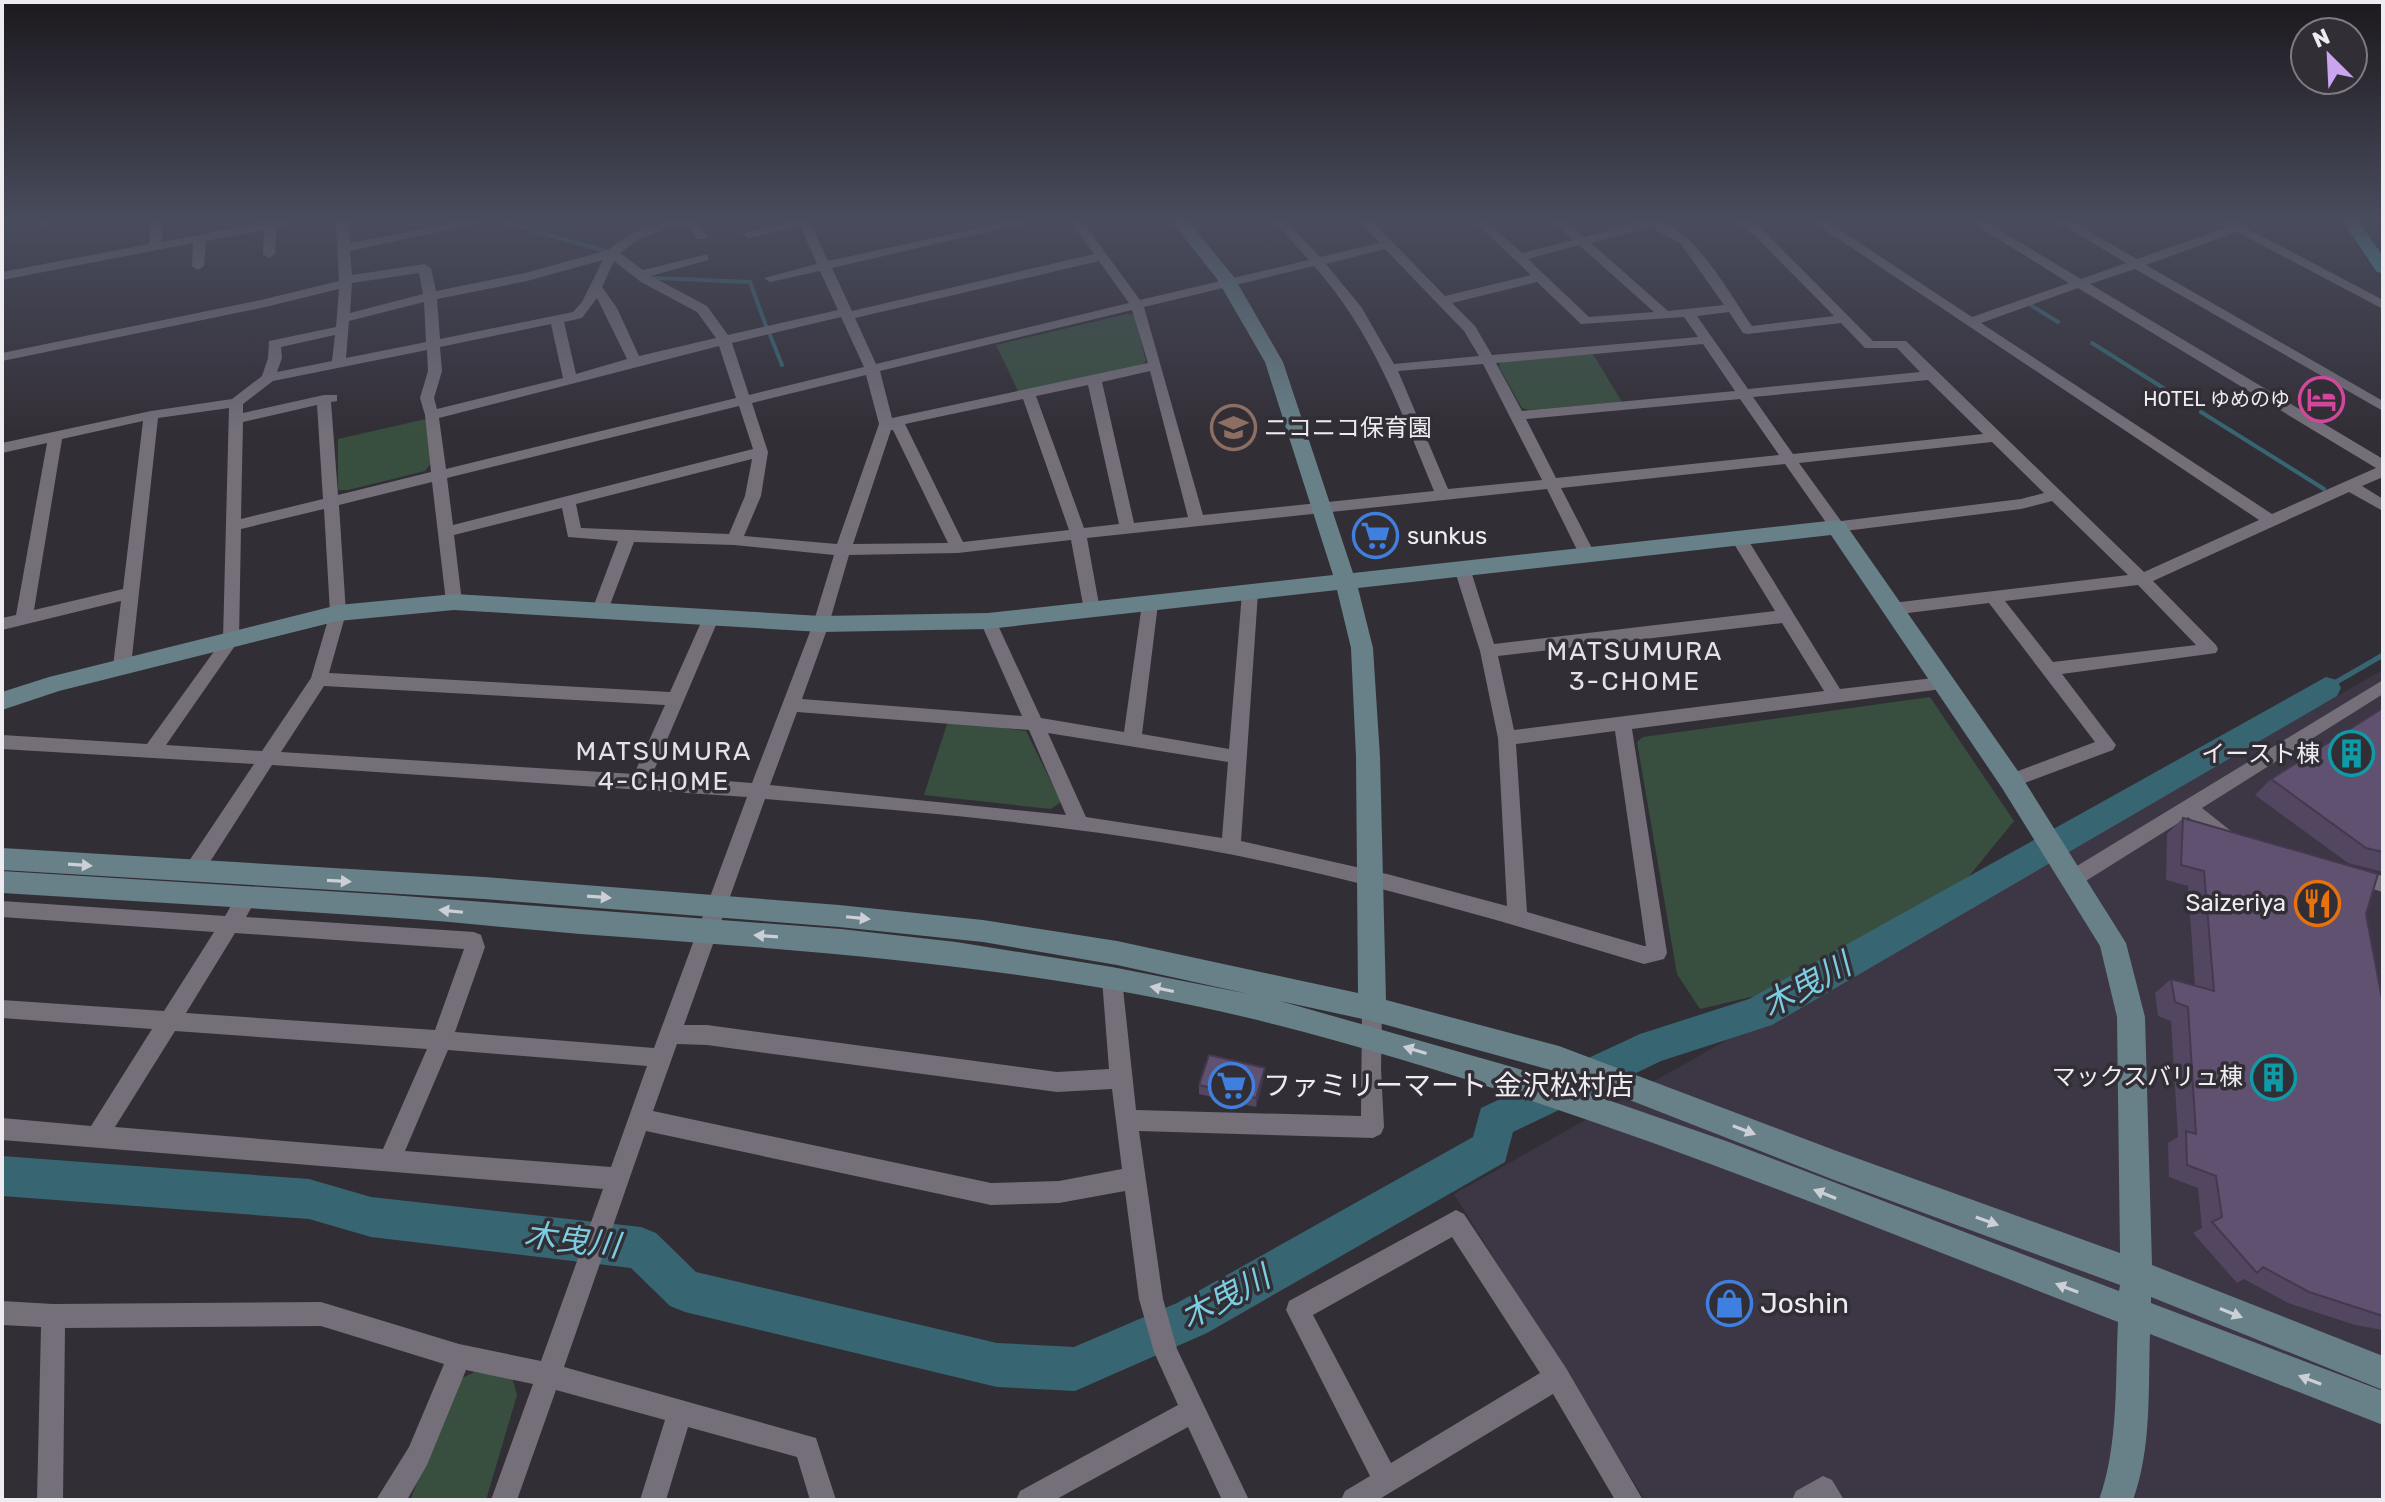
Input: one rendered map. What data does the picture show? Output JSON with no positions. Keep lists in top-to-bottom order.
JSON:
{
  "districts": ["MATSUMURA 3-CHOME", "MATSUMURA 4-CHOME"],
  "water": ["木曳川"],
  "places": {
    "hotel": ["HOTEL ゆめのゆ"],
    "school or university": ["ニコニコ保育園"],
    "supermarket": ["sunkus", "ファミリーマート 金沢松村店"],
    "building": ["イースト棟", "マックスバリュ棟"],
    "restaurant": ["Saizeriya"],
    "shop": ["Joshin"]
  },
  "north": "top left"
}
